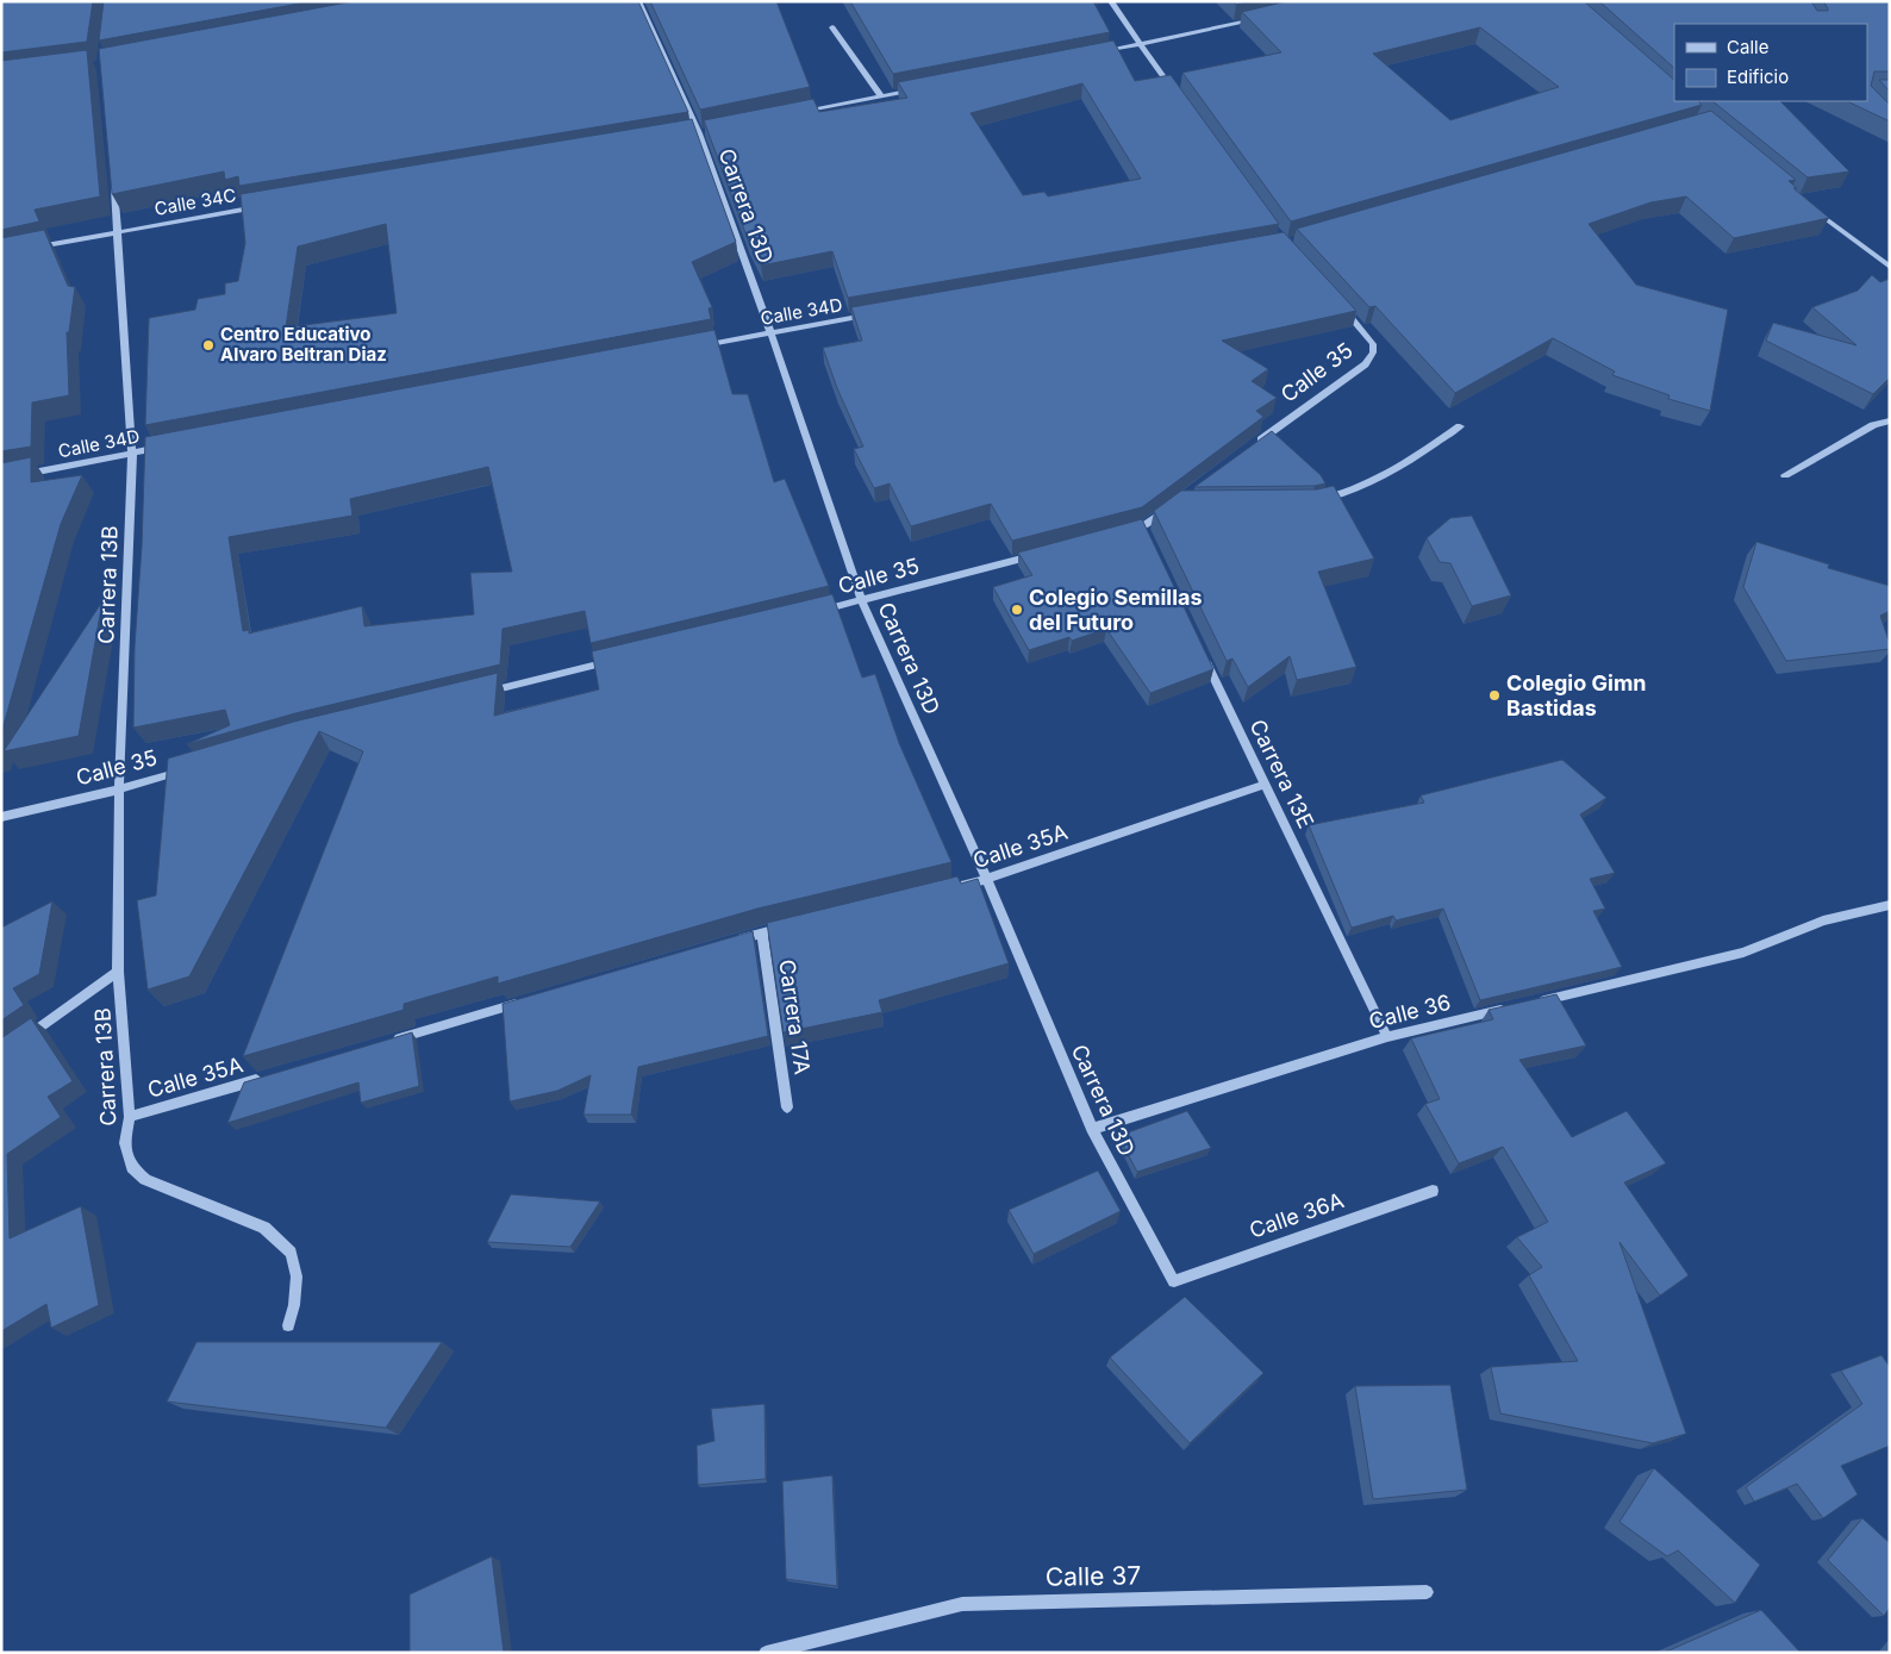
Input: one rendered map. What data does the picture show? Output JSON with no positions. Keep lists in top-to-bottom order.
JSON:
{
  "streets": {
    "street": [
      "Calle 34C",
      "Carrera 13D",
      "Calle 34D",
      "Calle 35",
      "Carrera 13B",
      "Carrera 13E",
      "Calle 35A",
      "Calle 36",
      "Carrera 17A",
      "Calle 36A",
      "Calle 37"
    ]
  },
  "crossings": [
    ["Calle 34C", "Carrera 13B"],
    ["Carrera 13D", "Calle 34D"],
    ["Carrera 13D", "Calle 35"],
    ["Carrera 13D", "Calle 35A"],
    ["Carrera 13D", "Calle 36"],
    ["Carrera 13D", "Calle 36A"],
    ["Calle 34D", "Carrera 13B"],
    ["Calle 35", "Carrera 13B"],
    ["Carrera 13B", "Calle 35A"],
    ["Carrera 13E", "Calle 35A"],
    ["Carrera 13E", "Calle 36"]
  ],
  "places": ["Centro Educativo Alvaro Beltran Diaz", "Colegio Semillas del Futuro", "Colegio Gimn Bastidas"],
  "legend": ["Calle", "Edificio"]
}
